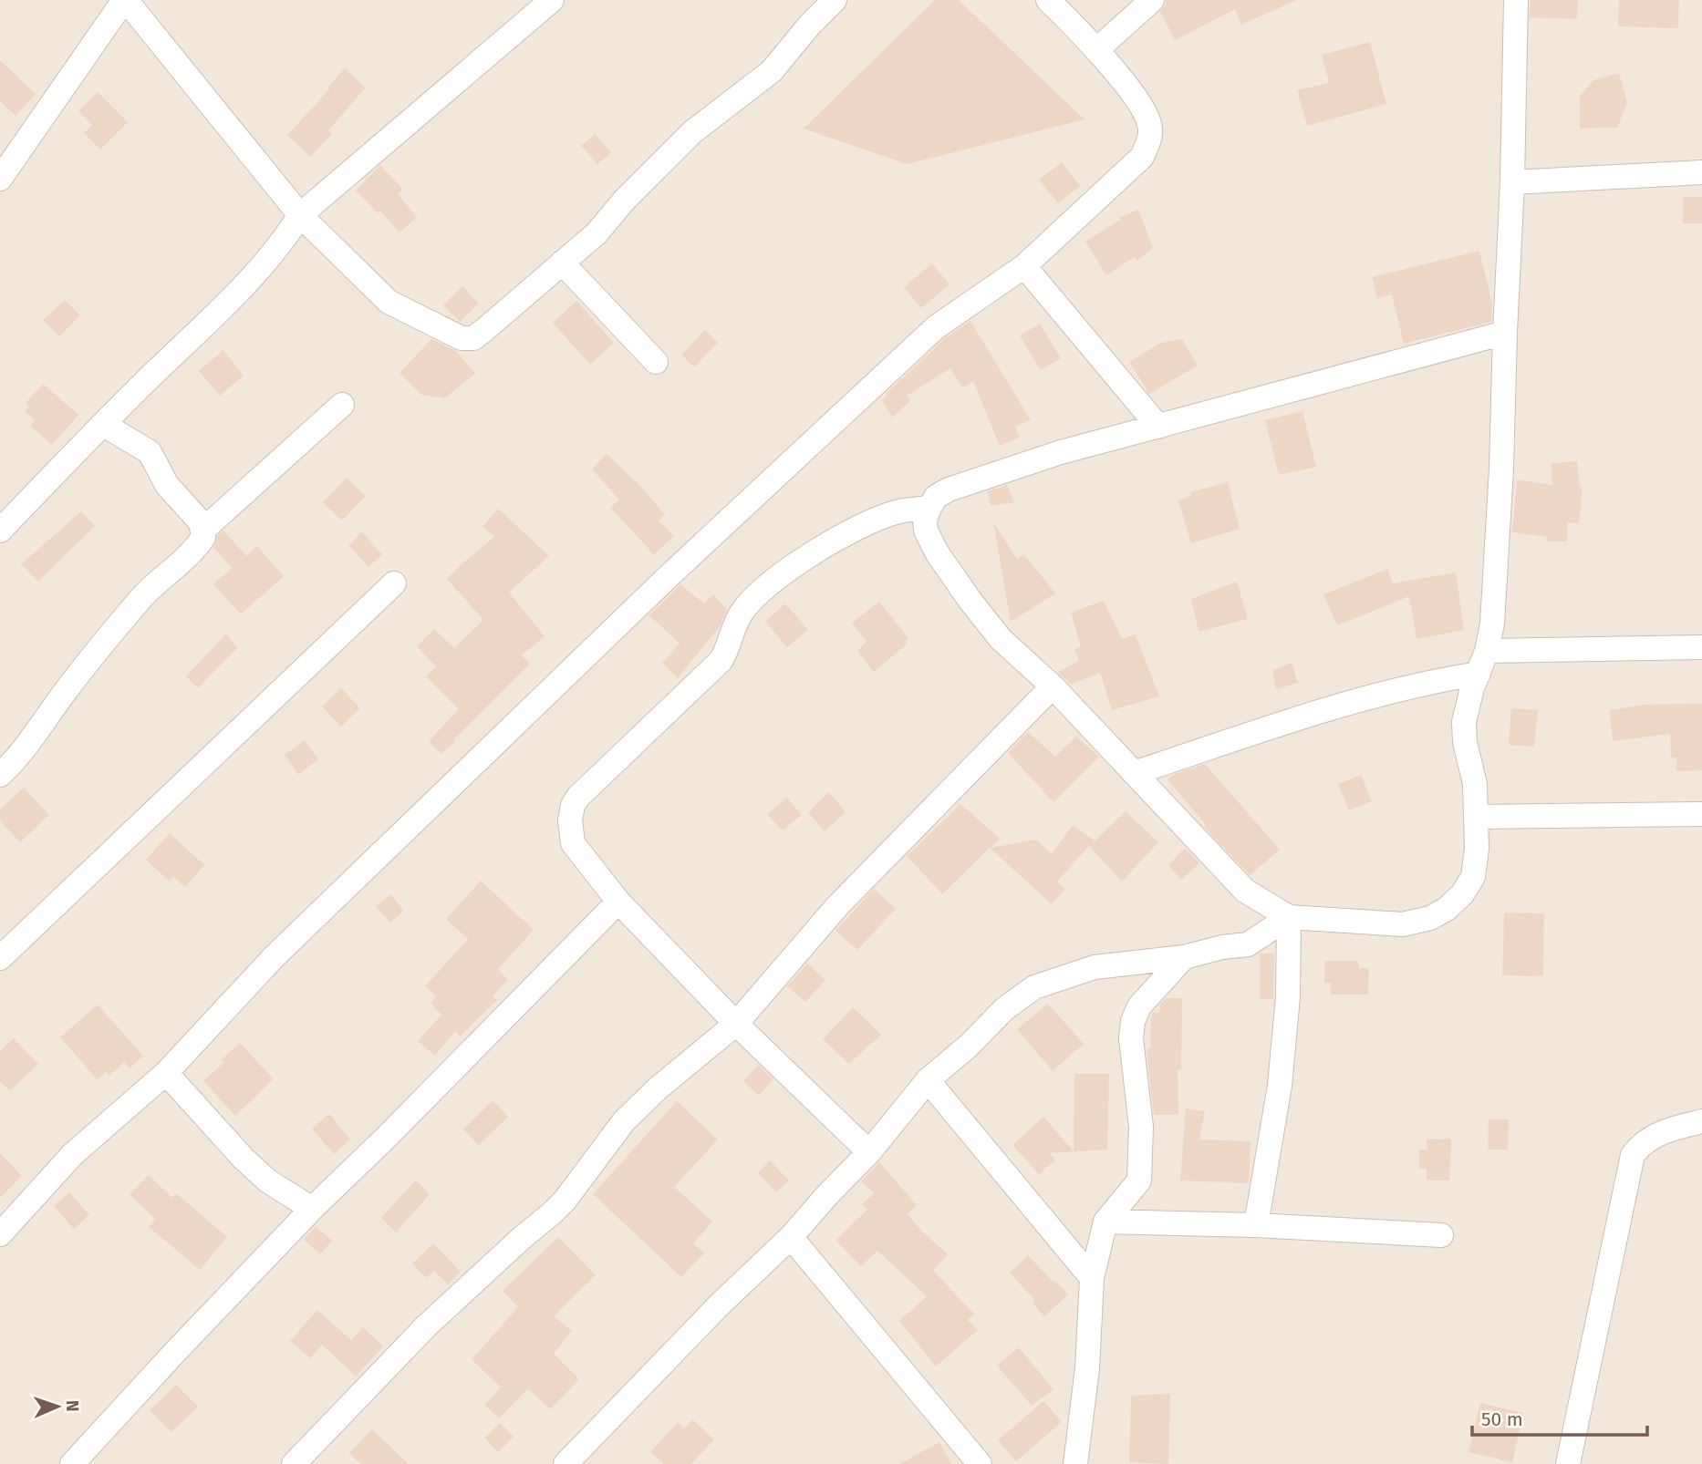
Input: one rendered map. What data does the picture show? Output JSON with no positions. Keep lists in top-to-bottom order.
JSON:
{
  "scale_bar": "50 m",
  "north": "right"
}
